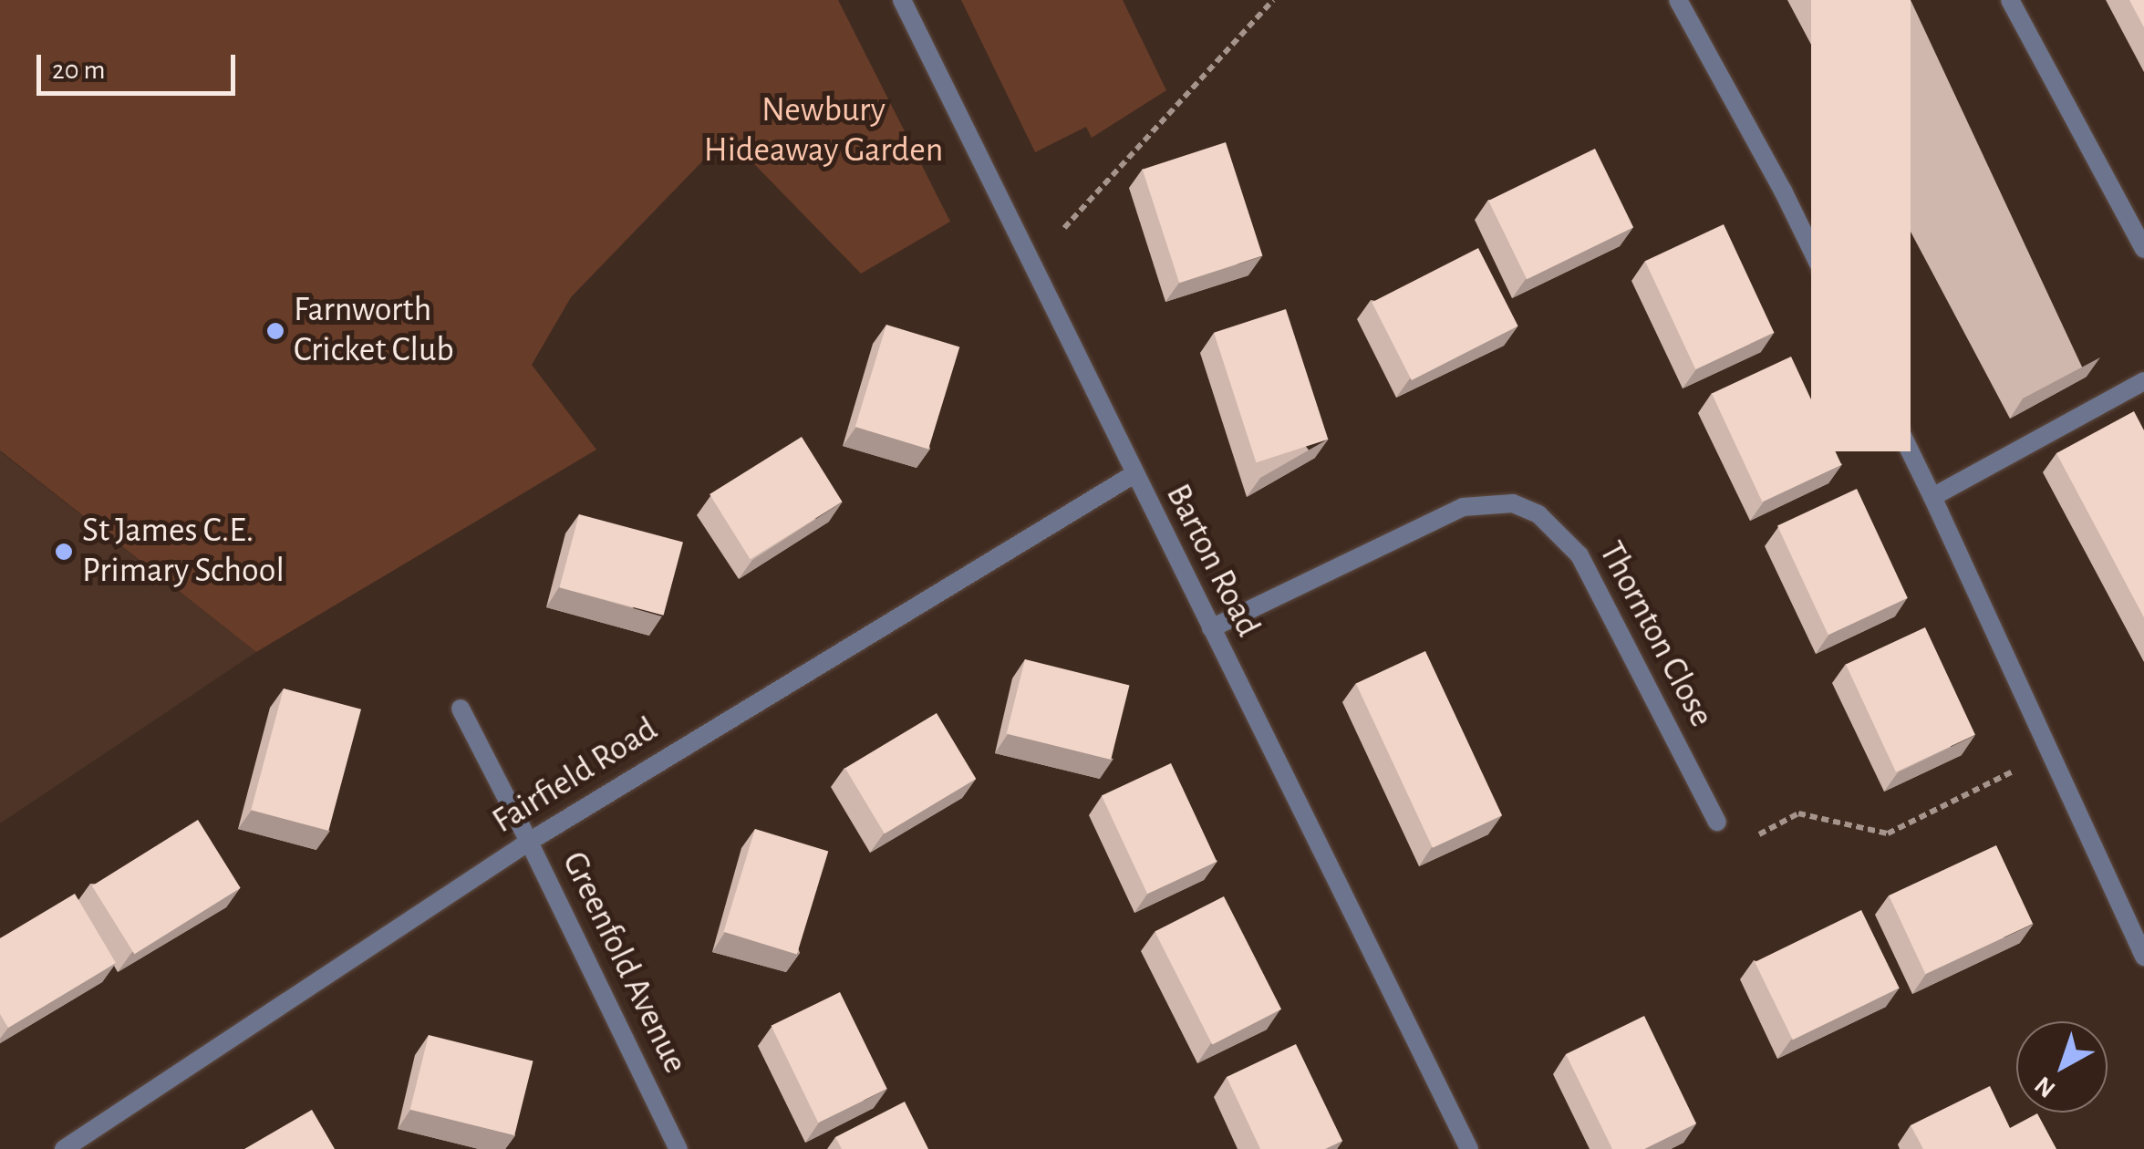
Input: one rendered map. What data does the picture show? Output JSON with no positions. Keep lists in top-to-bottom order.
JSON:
{
  "streets": {
    "street": [
      "Barton Road",
      "Thornton Close",
      "Fairfield Road",
      "Greenfold Avenue"
    ]
  },
  "crossings": [
    ["Barton Road", "Thornton Close"],
    ["Barton Road", "Fairfield Road"],
    ["Fairfield Road", "Greenfold Avenue"]
  ],
  "parks": ["Newbury Hideaway Garden"],
  "places": ["Farnworth Cricket Club", "St James C.E. Primary School"],
  "scale_bar": "20 m",
  "north": "bottom left"
}
